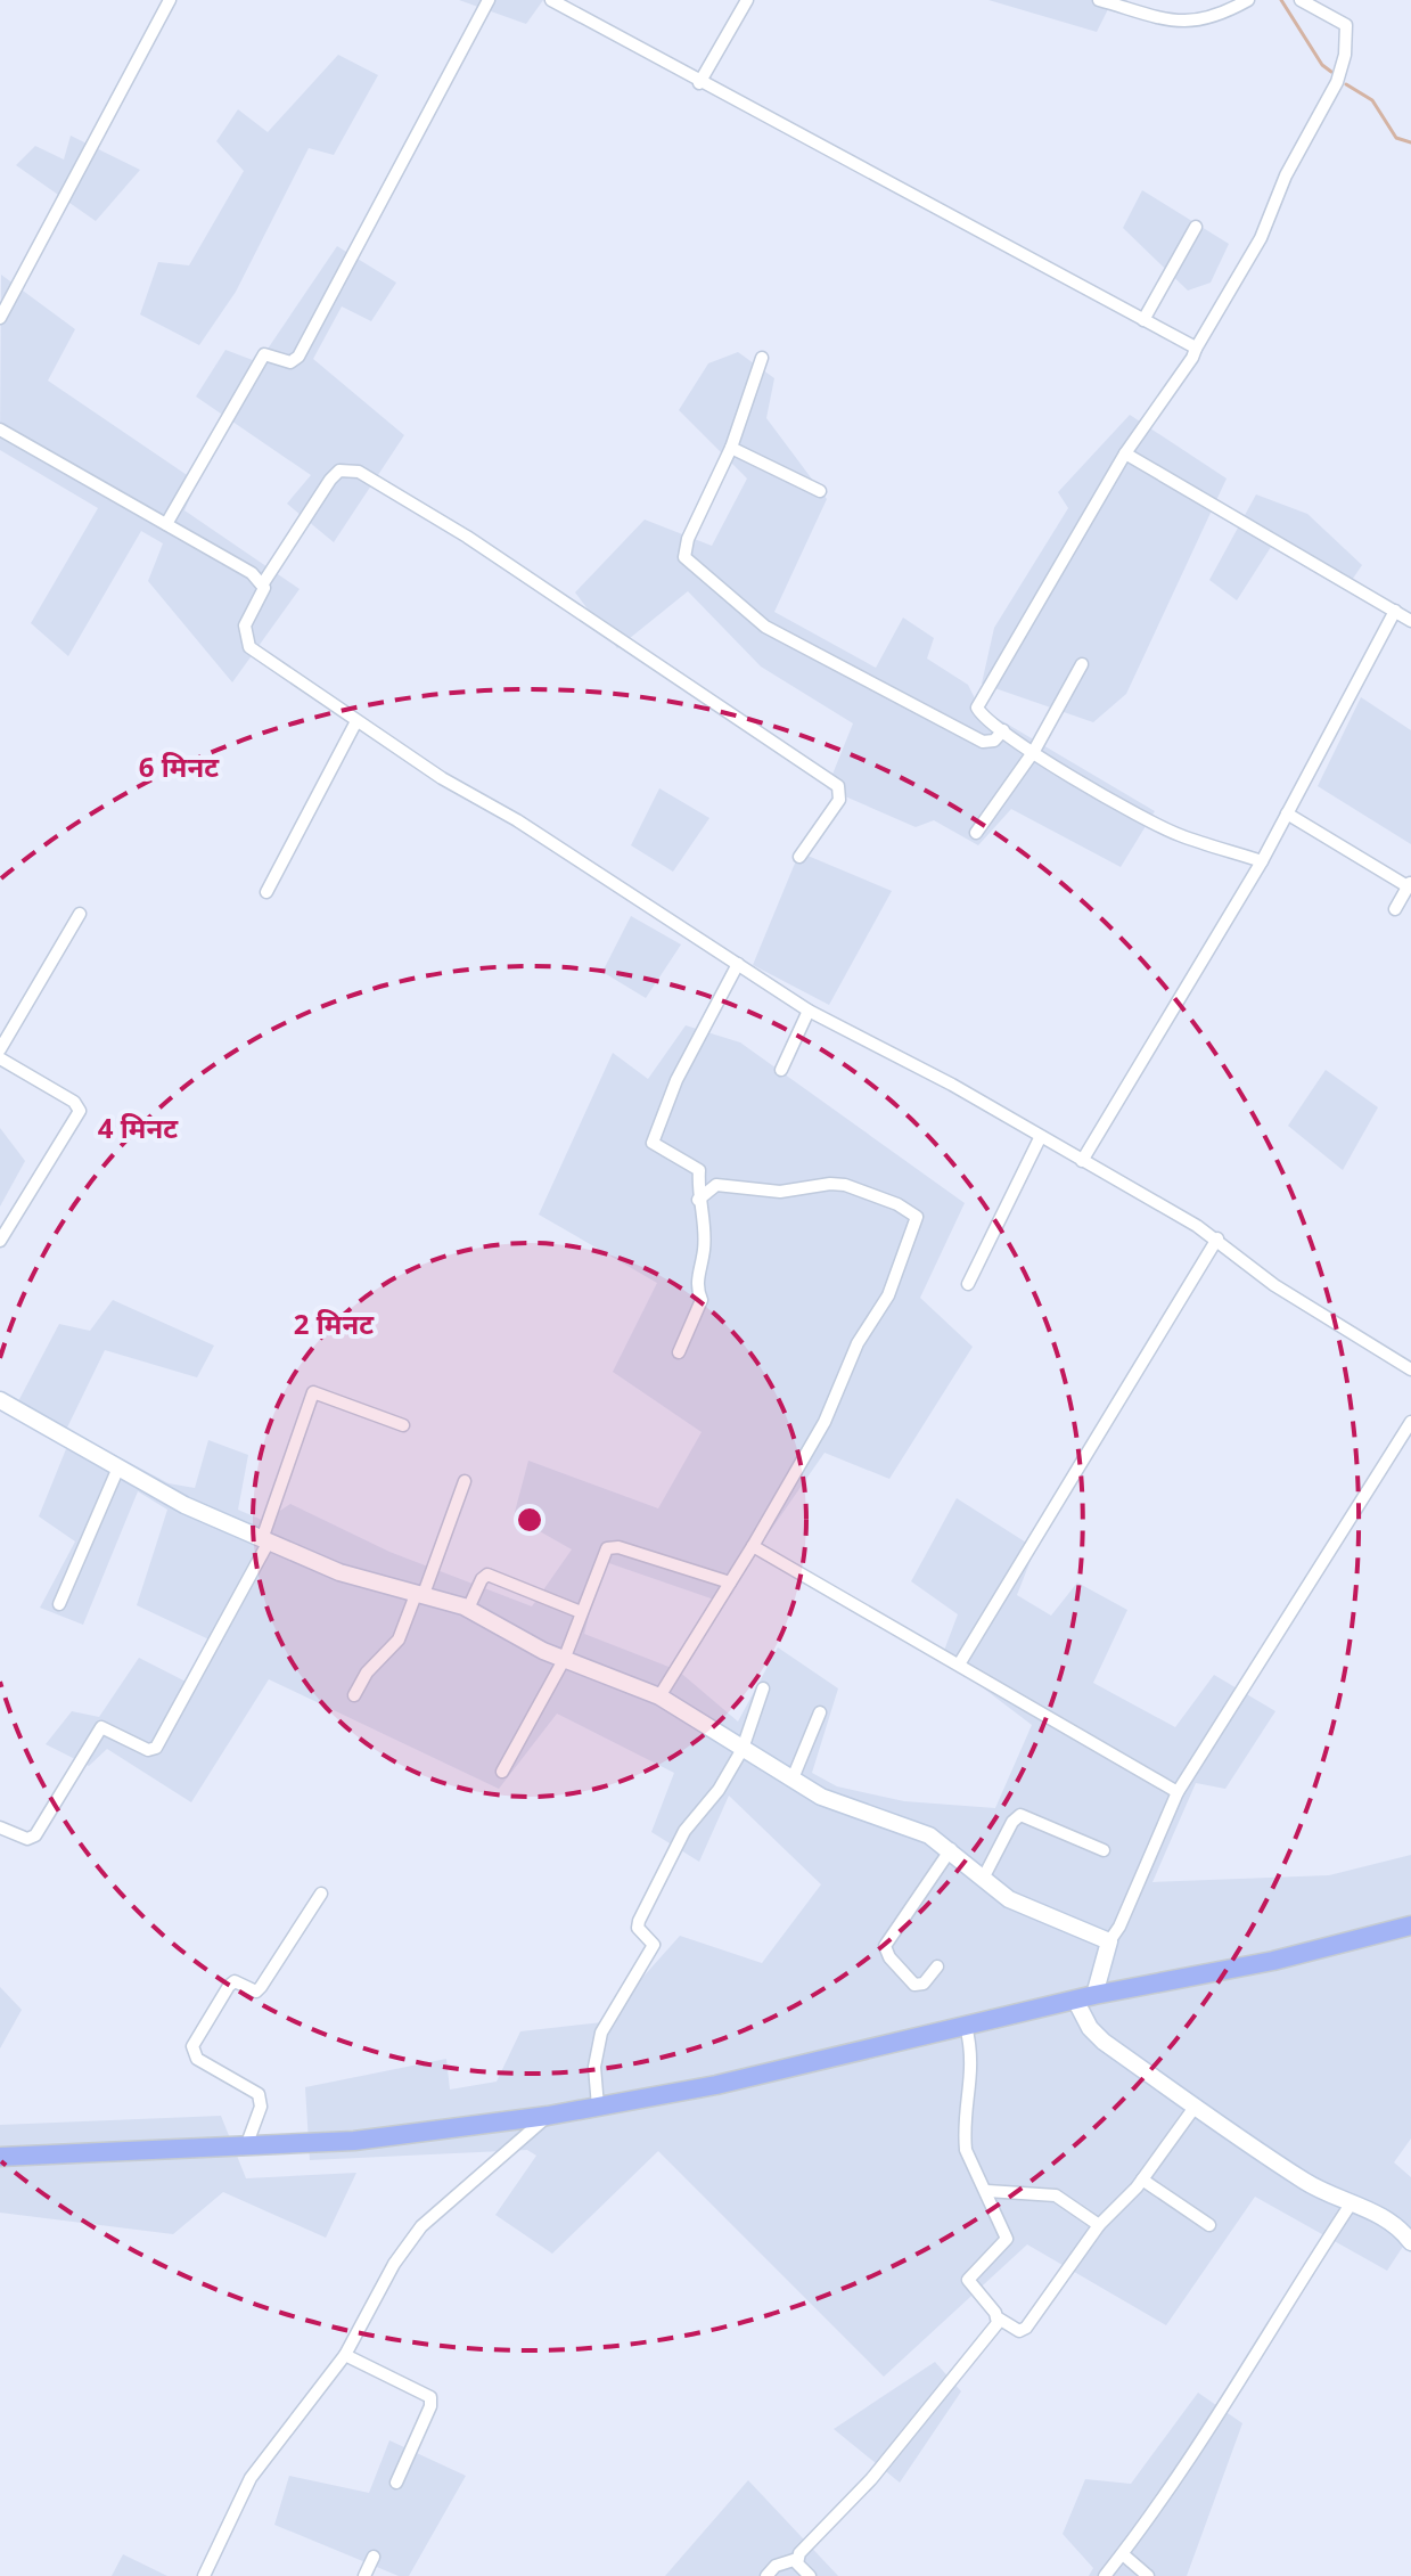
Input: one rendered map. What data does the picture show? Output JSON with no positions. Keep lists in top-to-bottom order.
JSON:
{
  "rings": ["6 मिनट", "4 मिनट", "2 मिनट"]
}
